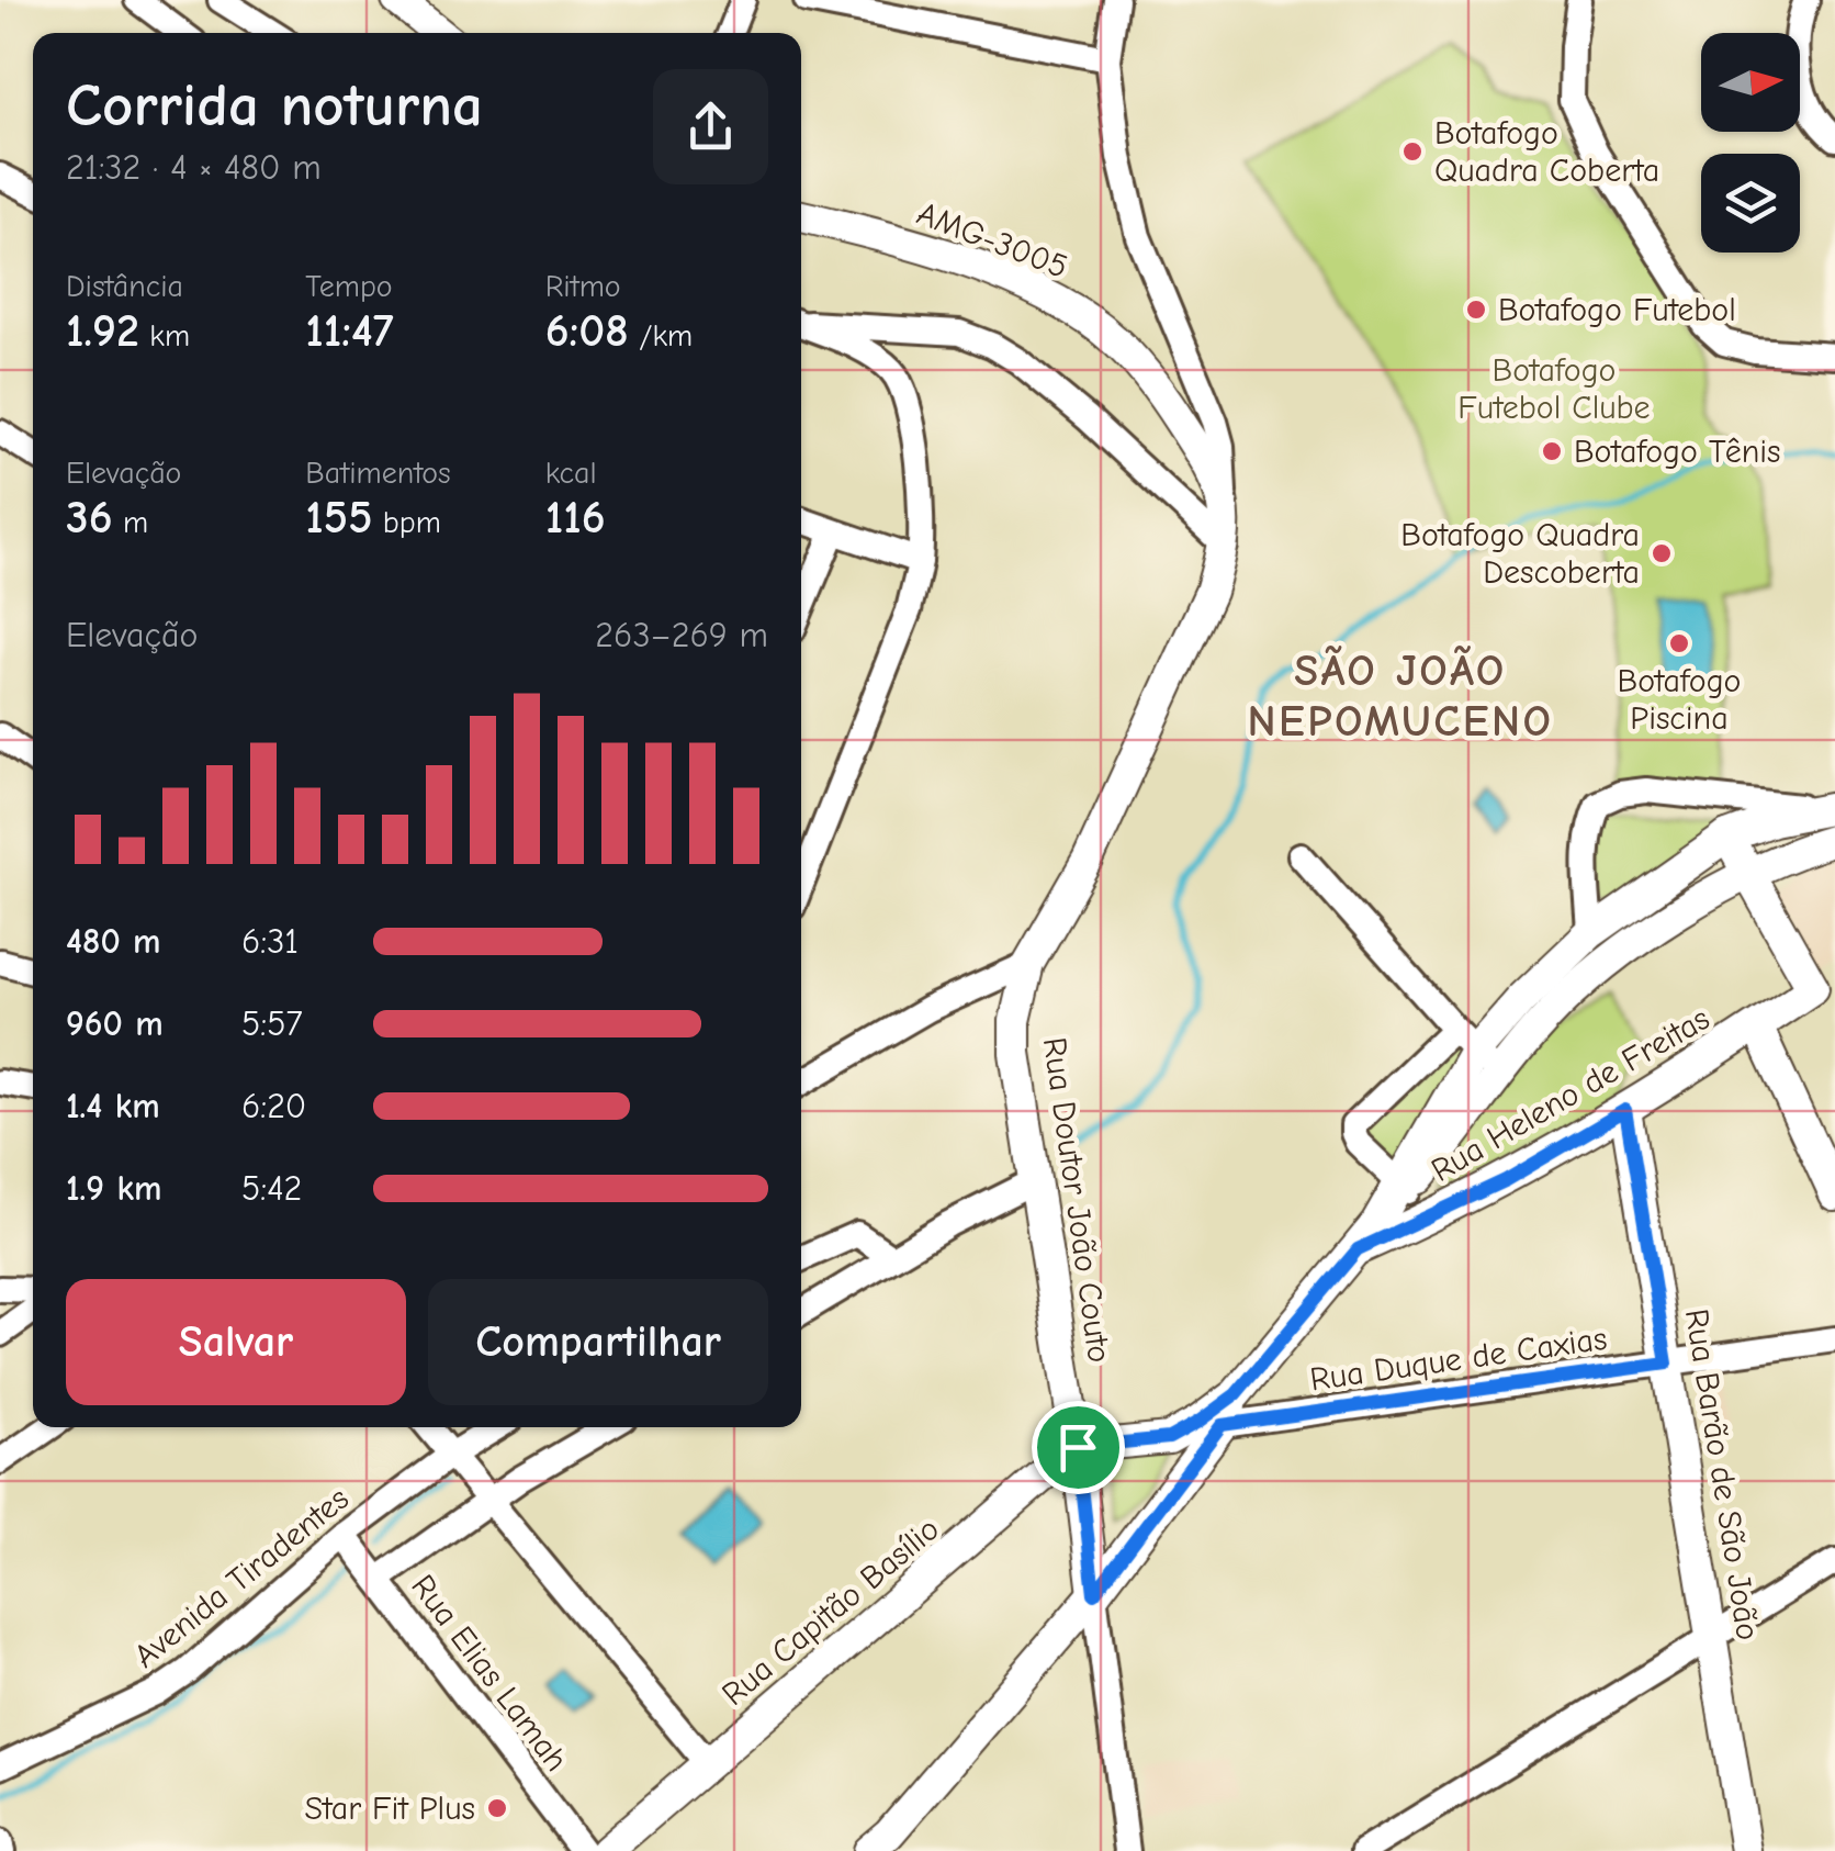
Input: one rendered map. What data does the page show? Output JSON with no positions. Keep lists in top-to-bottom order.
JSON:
{
  "streets": {
    "main road": [
      "AMG-3005",
      "Rua Heleno de Freitas",
      "Rua Doutor João Couto",
      "Rua Barão de São João",
      "Rua Capitão Basílio"
    ],
    "street": ["Rua Duque de Caxias", "Avenida Tiradentes", "Rua Elias Lamah"]
  },
  "crossings": [
    ["AMG-3005", "Rua Doutor João Couto"],
    ["Rua Heleno de Freitas", "Rua Barão de São João"],
    ["Rua Doutor João Couto", "Rua Capitão Basílio"],
    ["Rua Duque de Caxias", "Rua Barão de São João"],
    ["Avenida Tiradentes", "Rua Elias Lamah"]
  ],
  "districts": ["SÃO JOÃO NEPOMUCENO"],
  "parks": ["Botafogo Futebol Clube"],
  "places": [
    "Botafogo Quadra Coberta",
    "Botafogo Futebol",
    "Botafogo Tênis",
    "Botafogo Quadra Descoberta",
    "Botafogo Piscina",
    "Star Fit Plus"
  ],
  "north": "right",
  "page": {
    "heading": ["Corrida noturna", "21:32 · 4 × 480 m"],
    "stats": [
      ["Distância", "1.92 km"],
      ["Tempo", "11:47"],
      ["Ritmo", "6:08 /km"],
      ["Elevação", "36 m"],
      ["Batimentos", "155 bpm"],
      ["kcal", "116"]
    ],
    "chart": ["Elevação", "263–269 m"],
    "list": [
      {
        "name": "480 m",
        "note": "6:31"
      },
      {
        "name": "960 m",
        "note": "5:57"
      },
      {
        "name": "1.4 km",
        "note": "6:20"
      },
      {
        "name": "1.9 km",
        "note": "5:42"
      }
    ],
    "buttons": ["Salvar", "Compartilhar"]
  }
}
